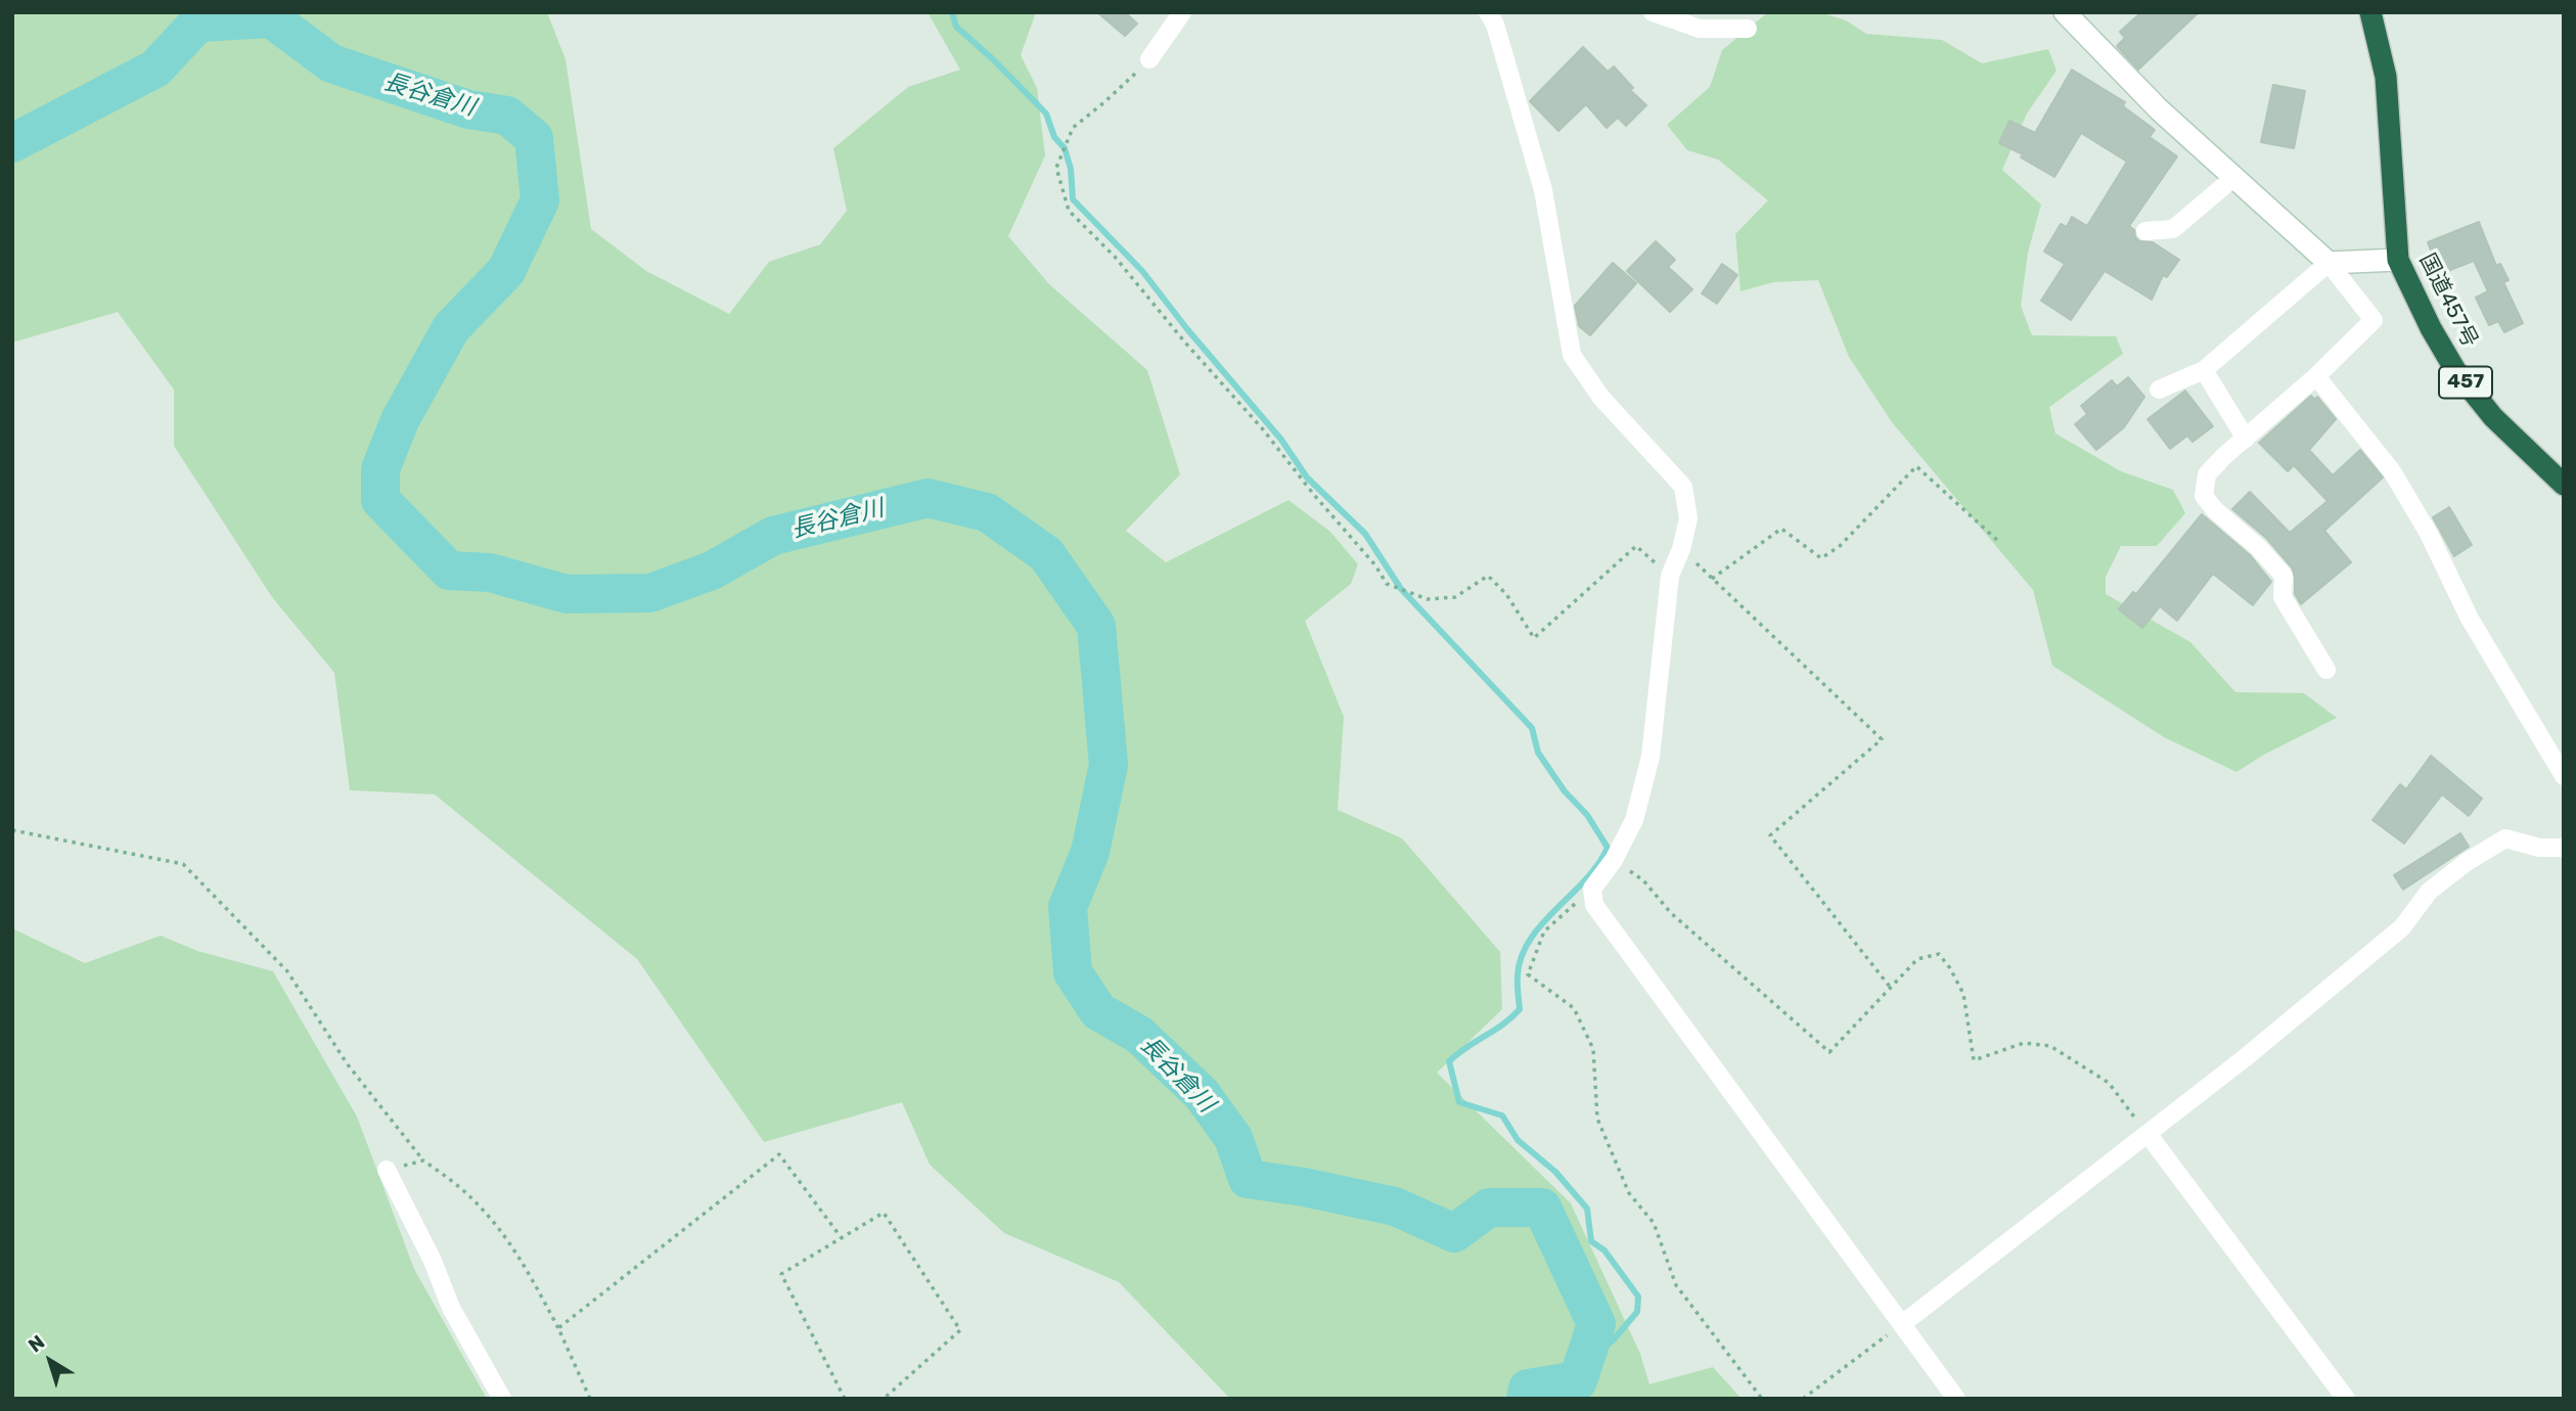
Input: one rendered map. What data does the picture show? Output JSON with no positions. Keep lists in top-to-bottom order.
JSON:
{
  "streets": {
    "highway": ["国道457号", "457"]
  },
  "water": ["長谷倉川"],
  "north": "top left"
}
